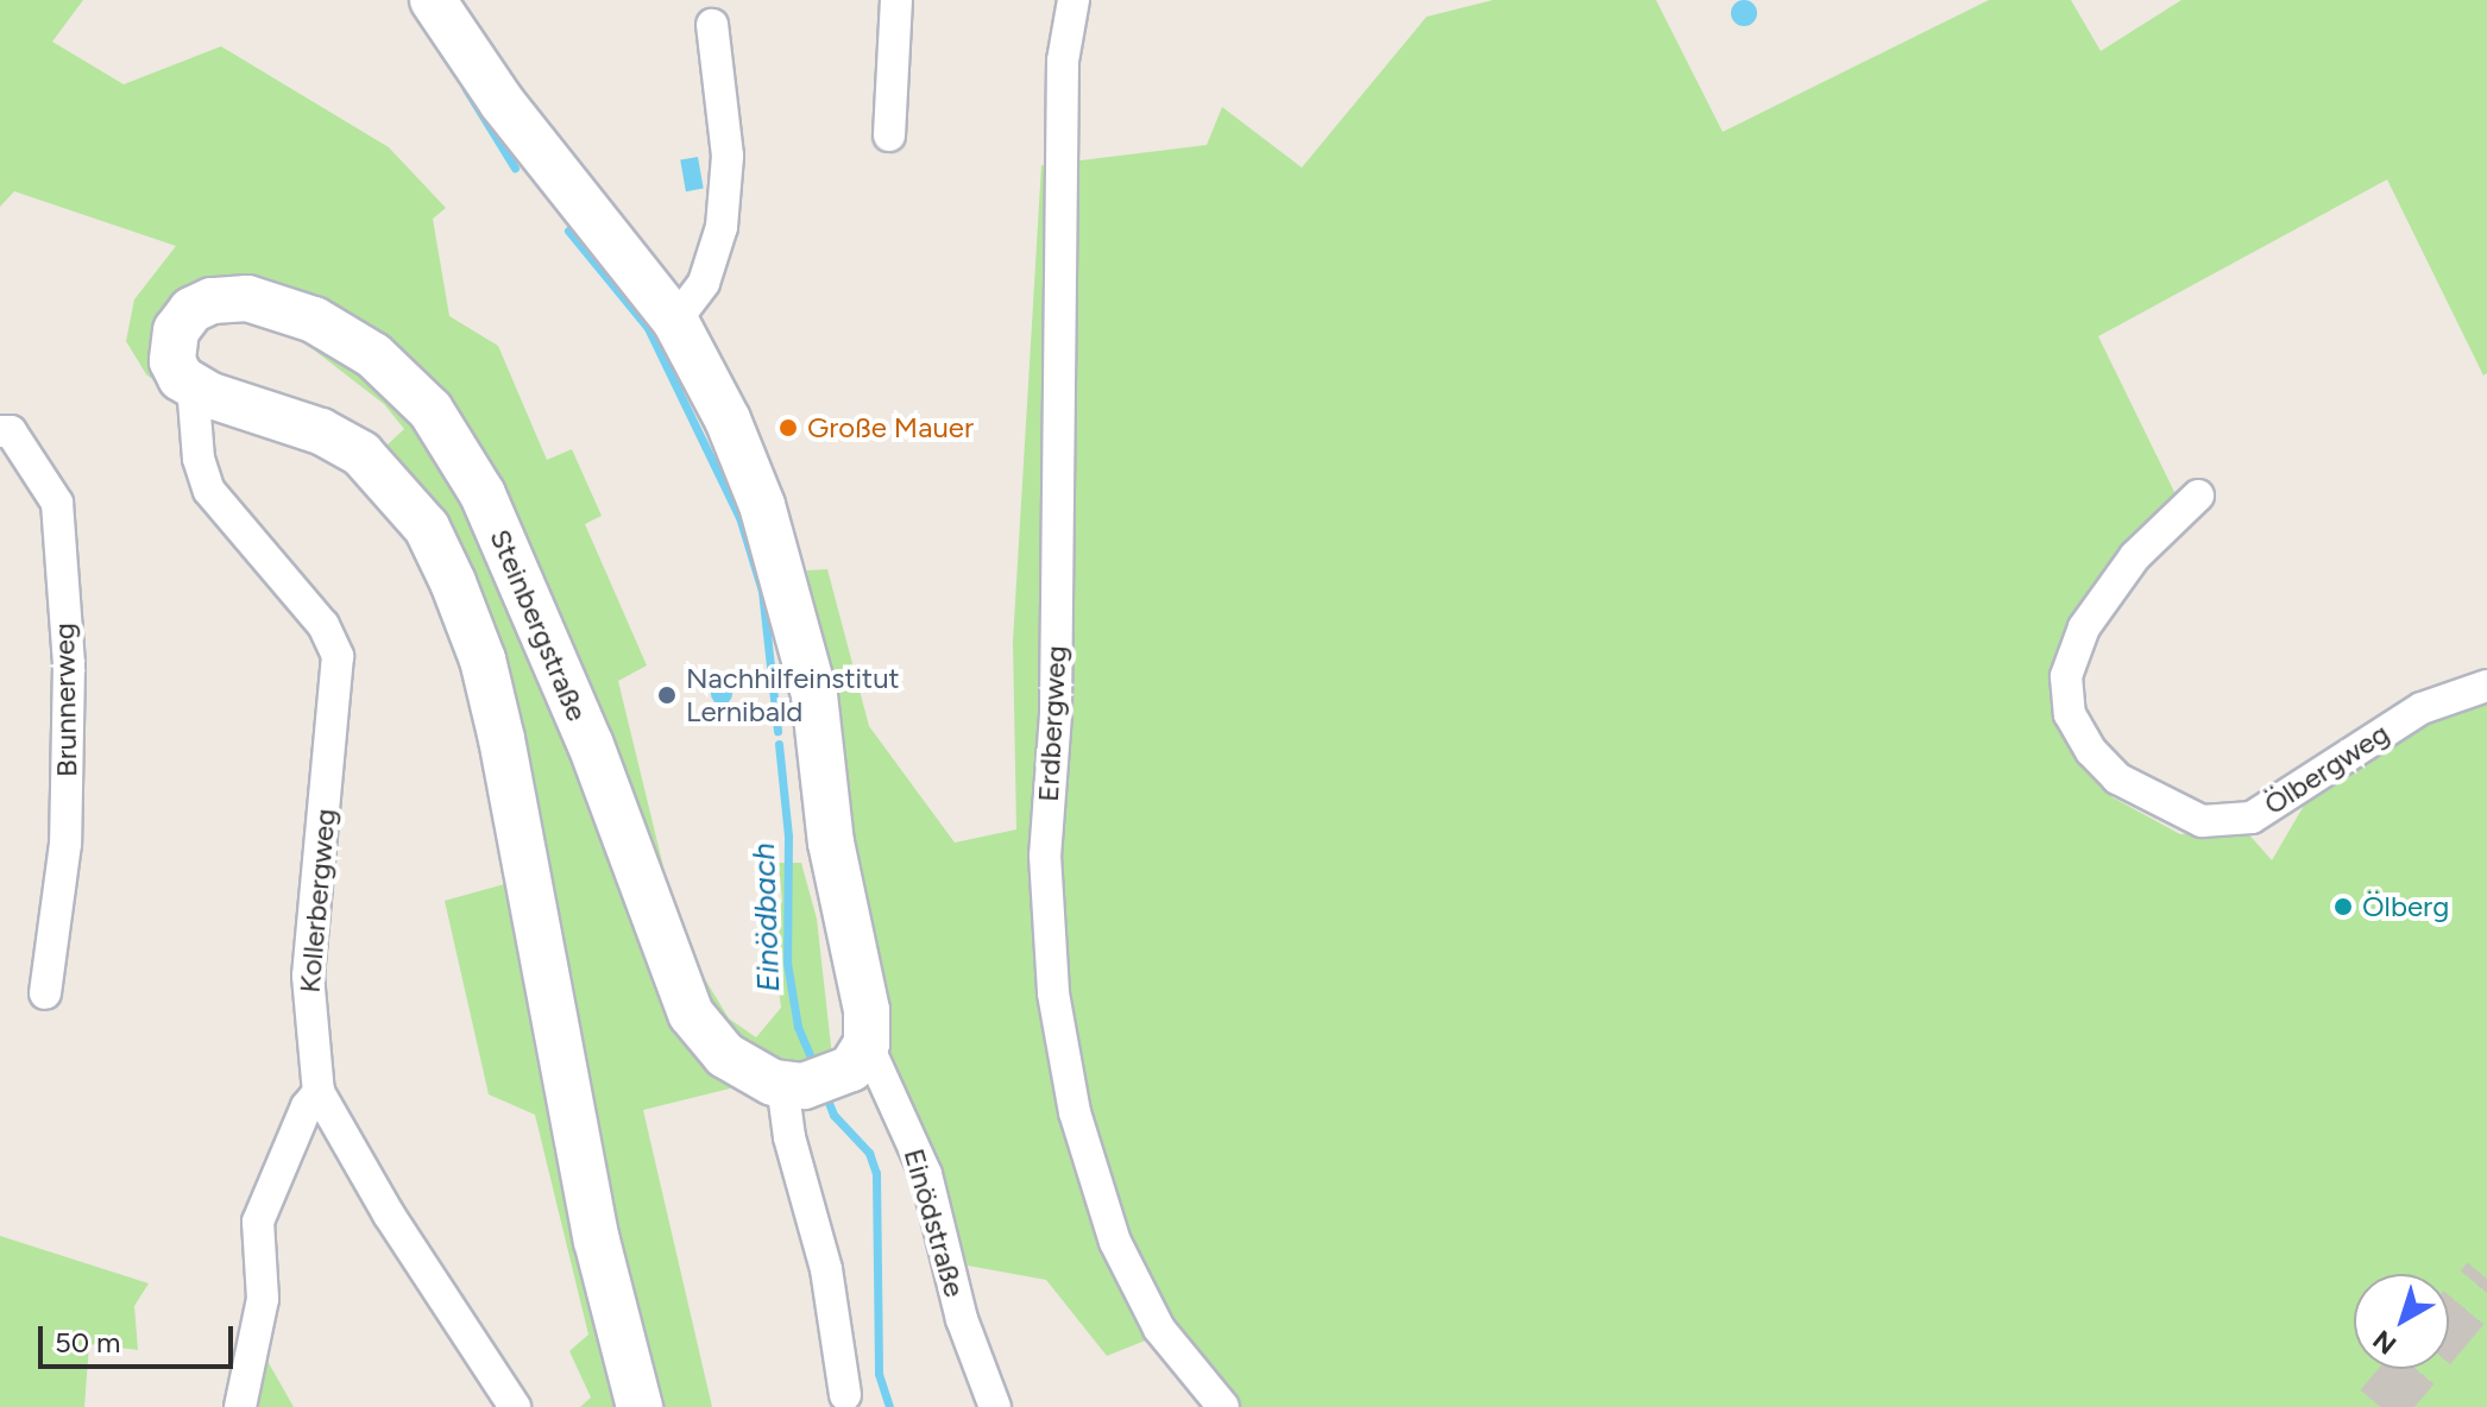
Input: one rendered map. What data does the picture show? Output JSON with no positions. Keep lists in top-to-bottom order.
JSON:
{
  "streets": {
    "main road": ["Steinbergstraße"],
    "street": [
      "Brunnerweg",
      "Erdbergweg",
      "Ölbergweg",
      "Kollerbergweg",
      "Einödstraße"
    ]
  },
  "crossings": [
    ["Steinbergstraße", "Kollerbergweg"]
  ],
  "water": ["Einödbach"],
  "places": ["Große Mauer", "Nachhilfeinstitut Lernibald", "Ölberg"],
  "scale_bar": "50 m",
  "north": "bottom left"
}
